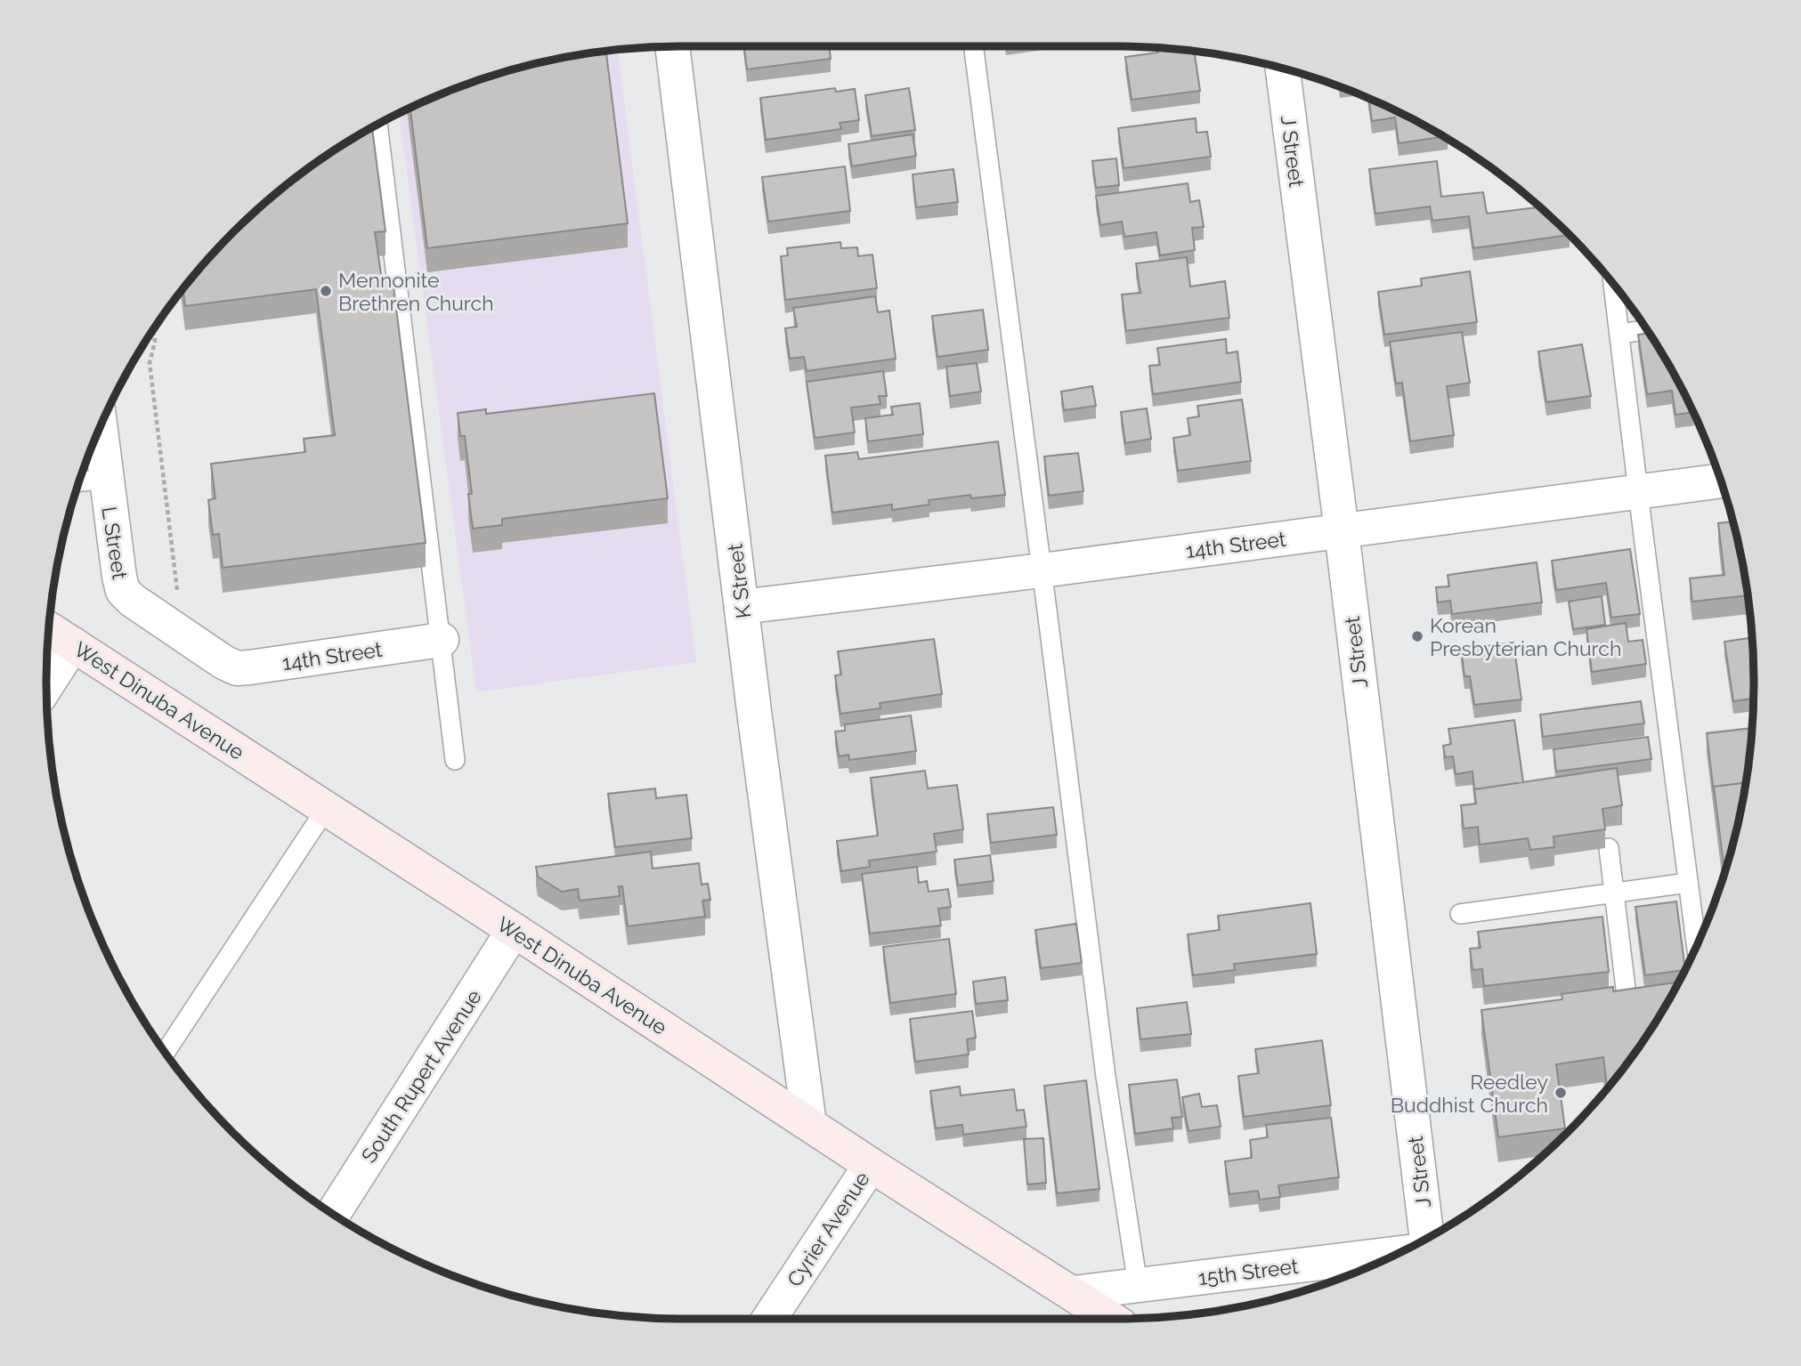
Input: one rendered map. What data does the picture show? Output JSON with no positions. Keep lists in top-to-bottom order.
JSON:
{
  "streets": {
    "street": [
      "J Street",
      "L Street",
      "14th Street",
      "K Street",
      "West Dinuba Avenue",
      "South Rupert Avenue",
      "Cyrier Avenue",
      "15th Street"
    ]
  },
  "crossings": [
    ["J Street", "14th Street"],
    ["L Street", "14th Street"],
    ["14th Street", "K Street"],
    ["K Street", "West Dinuba Avenue"],
    ["West Dinuba Avenue", "South Rupert Avenue"],
    ["West Dinuba Avenue", "Cyrier Avenue"],
    ["West Dinuba Avenue", "15th Street"]
  ],
  "places": ["Mennonite Brethren Church", "Korean Presbyterian Church", "Reedley Buddhist Church"]
}
